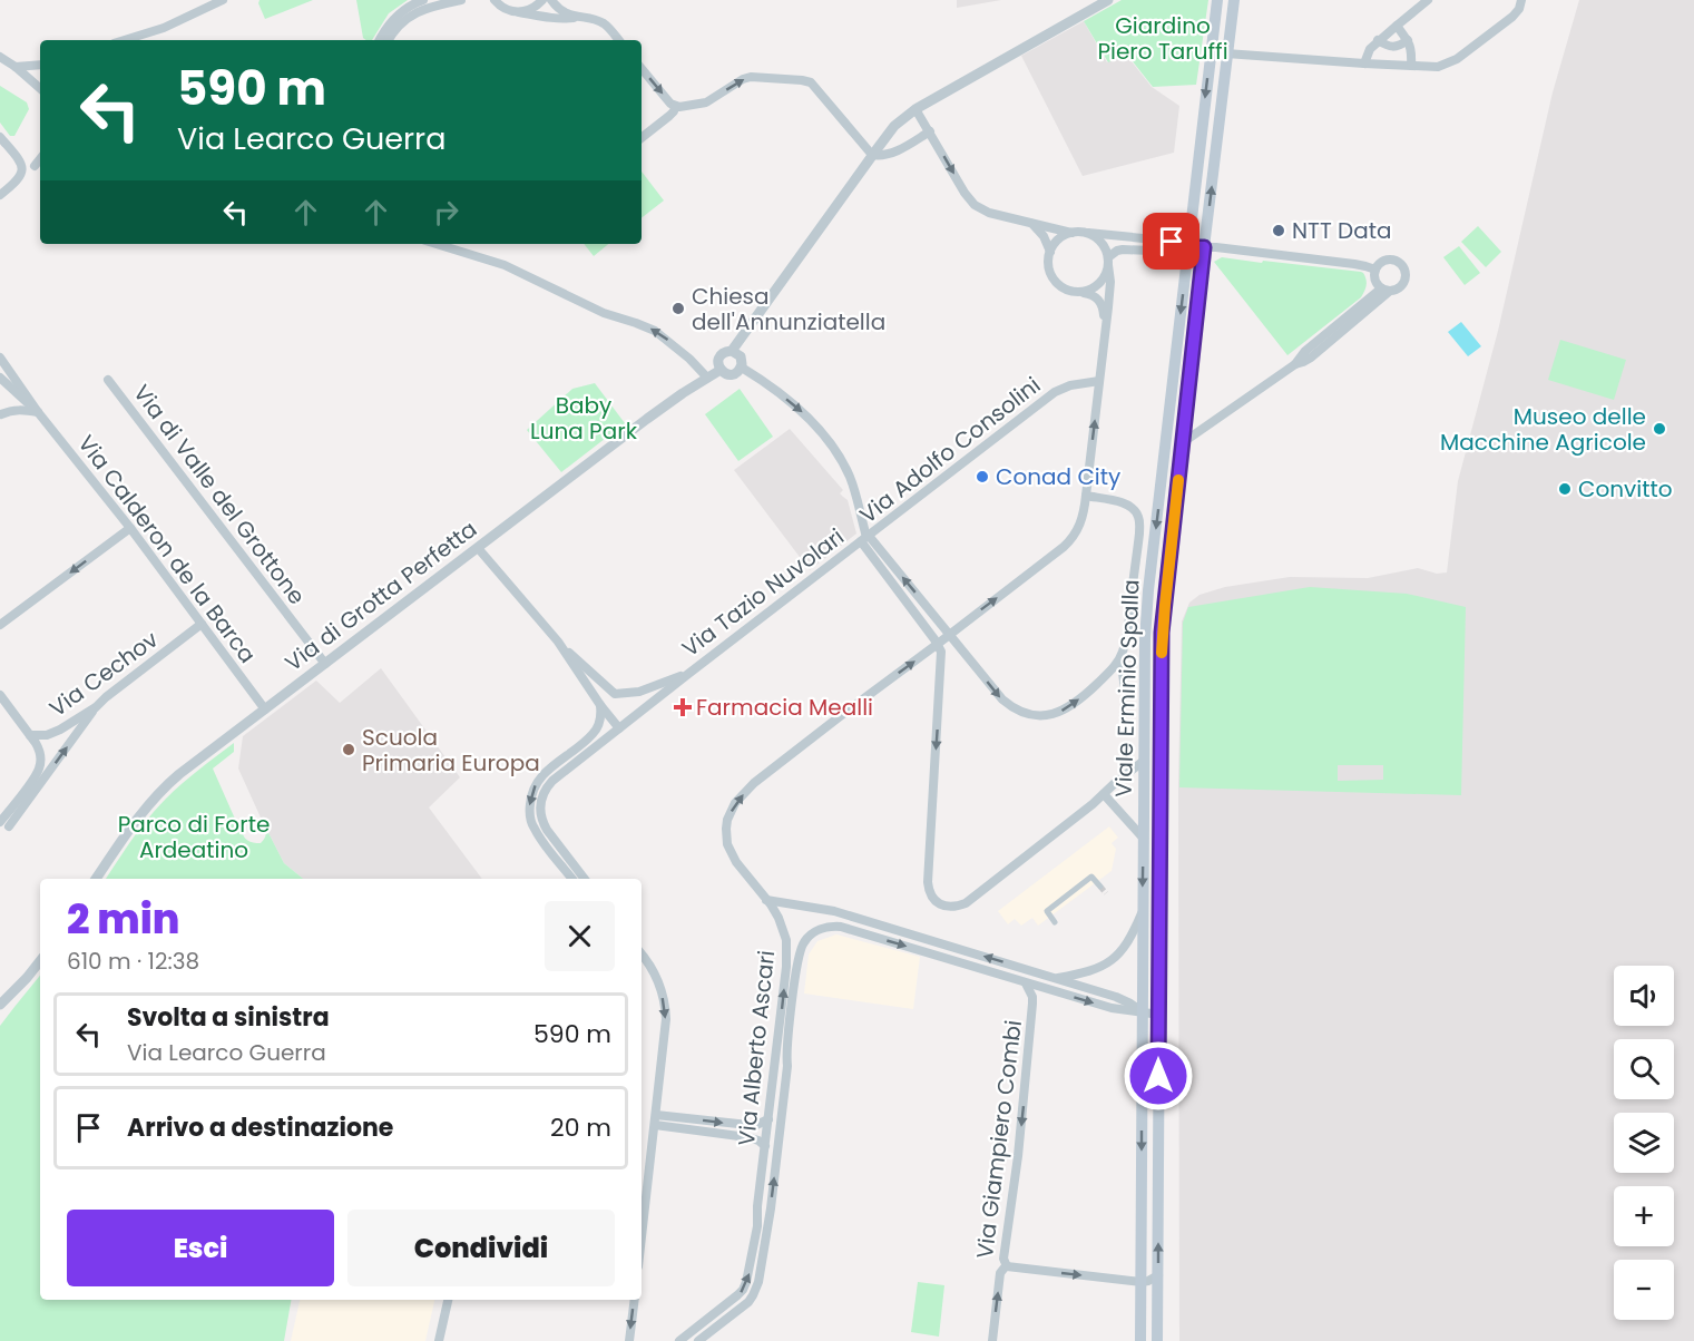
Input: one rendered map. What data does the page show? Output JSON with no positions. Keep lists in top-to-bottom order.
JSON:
{
  "streets": {
    "main road": ["Viale Erminio Spalla"],
    "street": [
      "Via Adolfo Consolini",
      "Via di Valle del Grottone",
      "Via Calderon de la Barca",
      "Via Tazio Nuvolari",
      "Via di Grotta Perfetta",
      "Via Cechov",
      "Via Alberto Ascari",
      "Via Giampiero Combi"
    ]
  },
  "crossings": [
    ["Via Adolfo Consolini", "Via Tazio Nuvolari"],
    ["Via Adolfo Consolini", "Via Alberto Ascari"],
    ["Via di Valle del Grottone", "Via di Grotta Perfetta"],
    ["Via Calderon de la Barca", "Via di Grotta Perfetta"],
    ["Via Calderon de la Barca", "Via Cechov"]
  ],
  "one_way": ["Via Alberto Ascari"],
  "parks": ["Giardino Piero Taruffi", "Baby Luna Park", "Parco di Forte Ardeatino"],
  "places": {
    "other": [
      "NTT Data",
      "Chiesa dell'Annunziatella",
      "Museo delle Macchine Agricole",
      "Conad City",
      "Convitto",
      "Scuola Primaria Europa"
    ],
    "health": ["Farmacia Mealli"]
  },
  "page": {
    "turn": ["590 m", "Via Learco Guerra"],
    "heading": ["2 min", "610 m · 12:38"],
    "map_buttons": ["+", "−"],
    "list": [
      {
        "name": "Svolta a sinistra",
        "note": "Via Learco Guerra",
        "value": "590 m"
      },
      {
        "name": "Arrivo a destinazione",
        "value": "20 m"
      }
    ],
    "buttons": ["Esci", "Condividi"]
  }
}
